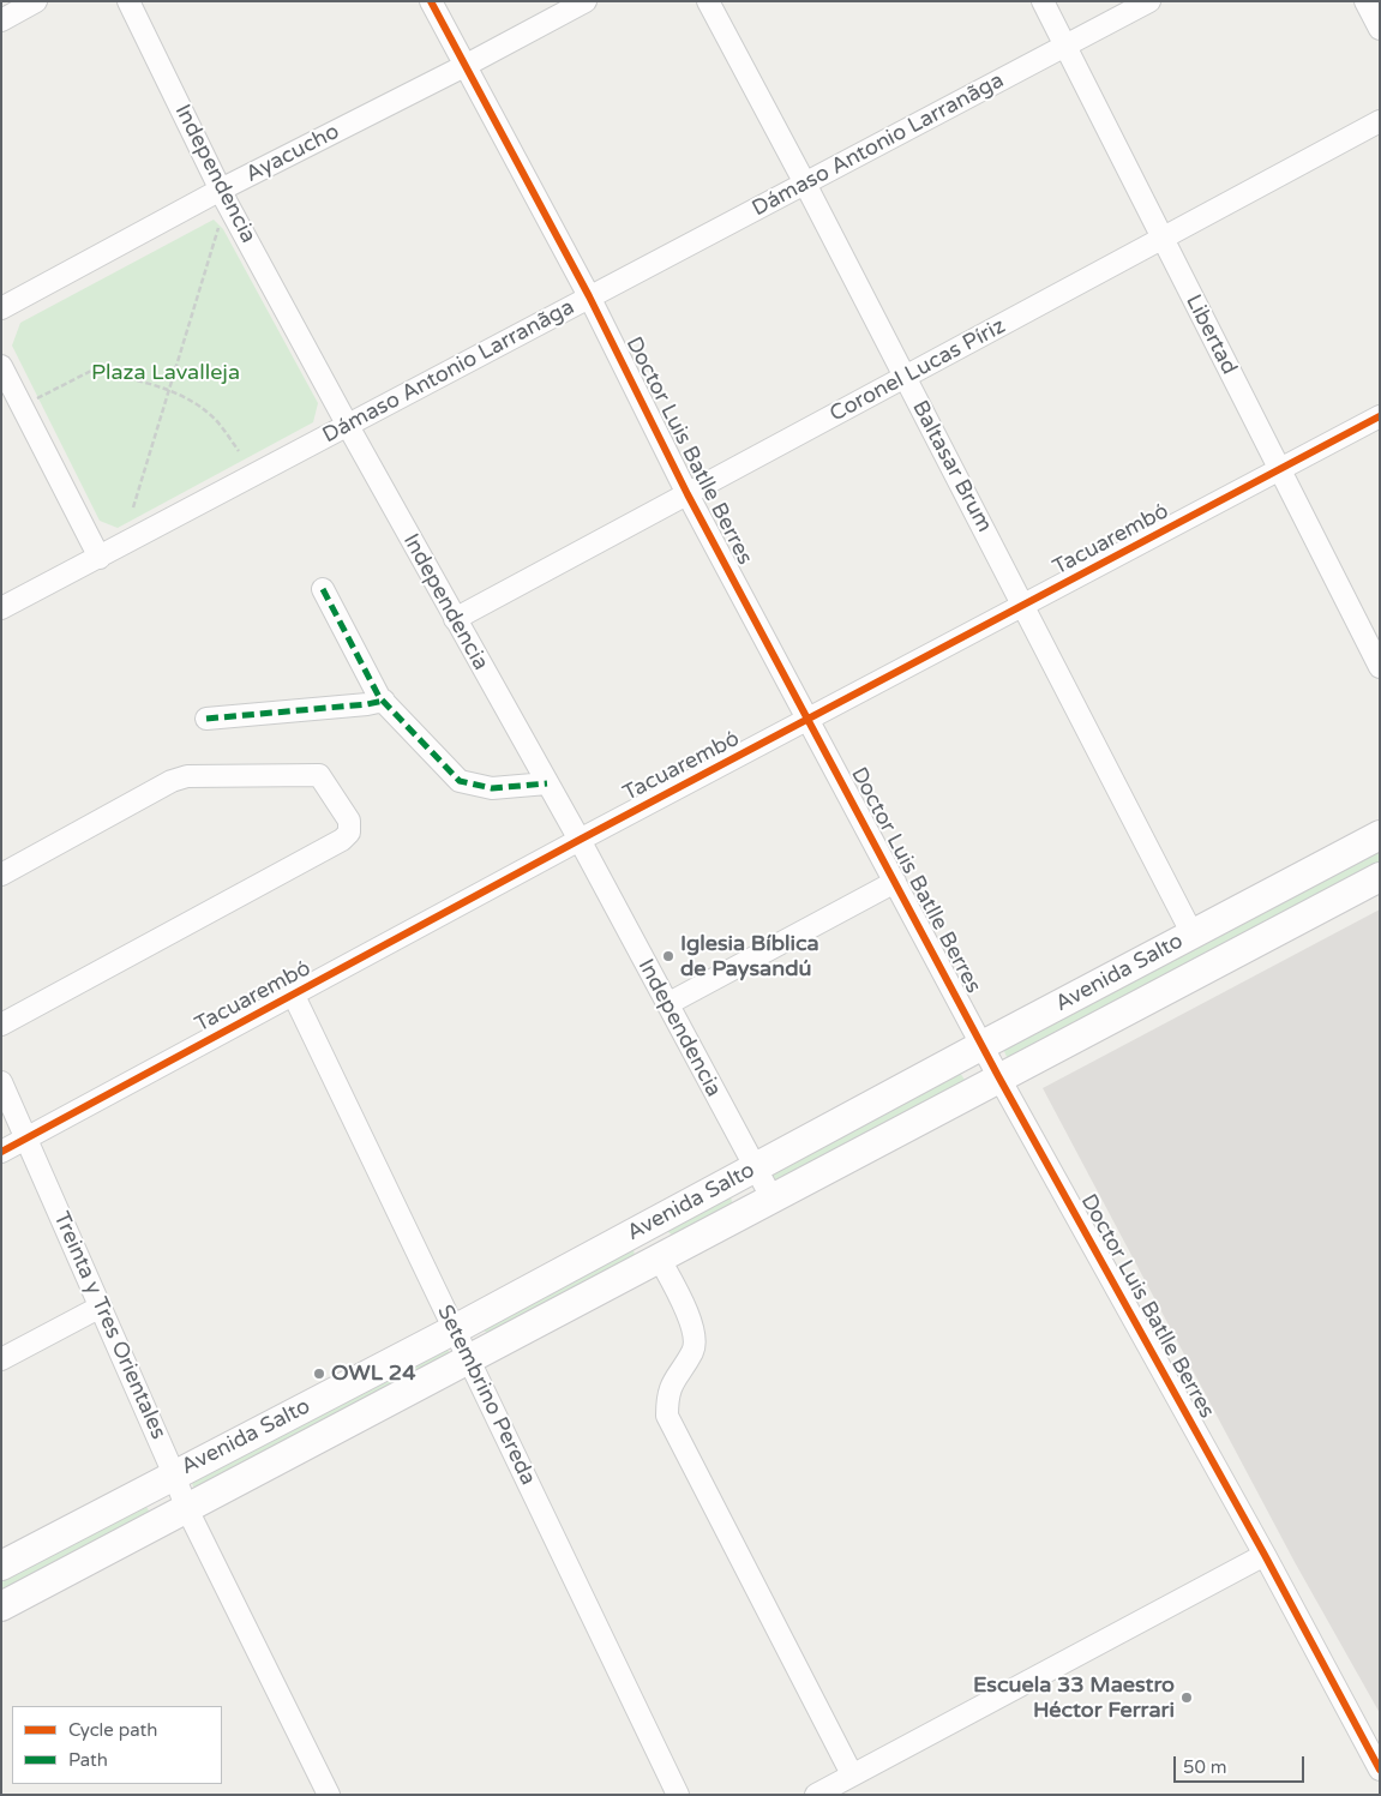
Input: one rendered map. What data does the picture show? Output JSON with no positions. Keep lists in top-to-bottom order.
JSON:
{
  "streets": {
    "street": [
      "Dámaso Antonio Larranãga",
      "Ayacucho",
      "Independencia",
      "Libertad",
      "Coronel Lucas Píriz",
      "Doctor Luis Batlle Berres",
      "Baltasar Brum",
      "Tacuarembó",
      "Avenida Salto",
      "Treinta y Tres Orientales",
      "Setembrino Pereda"
    ]
  },
  "crossings": [
    ["Dámaso Antonio Larranãga", "Independencia"],
    ["Dámaso Antonio Larranãga", "Libertad"],
    ["Dámaso Antonio Larranãga", "Doctor Luis Batlle Berres"],
    ["Dámaso Antonio Larranãga", "Baltasar Brum"],
    ["Ayacucho", "Independencia"],
    ["Ayacucho", "Doctor Luis Batlle Berres"],
    ["Independencia", "Coronel Lucas Píriz"],
    ["Independencia", "Tacuarembó"],
    ["Independencia", "Avenida Salto"],
    ["Libertad", "Coronel Lucas Píriz"],
    ["Libertad", "Tacuarembó"],
    ["Coronel Lucas Píriz", "Doctor Luis Batlle Berres"],
    ["Coronel Lucas Píriz", "Baltasar Brum"],
    ["Doctor Luis Batlle Berres", "Tacuarembó"],
    ["Doctor Luis Batlle Berres", "Avenida Salto"],
    ["Baltasar Brum", "Tacuarembó"],
    ["Baltasar Brum", "Avenida Salto"],
    ["Tacuarembó", "Treinta y Tres Orientales"],
    ["Tacuarembó", "Setembrino Pereda"],
    ["Avenida Salto", "Treinta y Tres Orientales"],
    ["Avenida Salto", "Setembrino Pereda"]
  ],
  "parks": ["Plaza Lavalleja"],
  "places": ["Iglesia Bíblica de Paysandú", "OWL 24", "Escuela 33 Maestro Héctor Ferrari"],
  "legend": ["Cycle path", "Path"],
  "scale_bar": "50 m"
}
